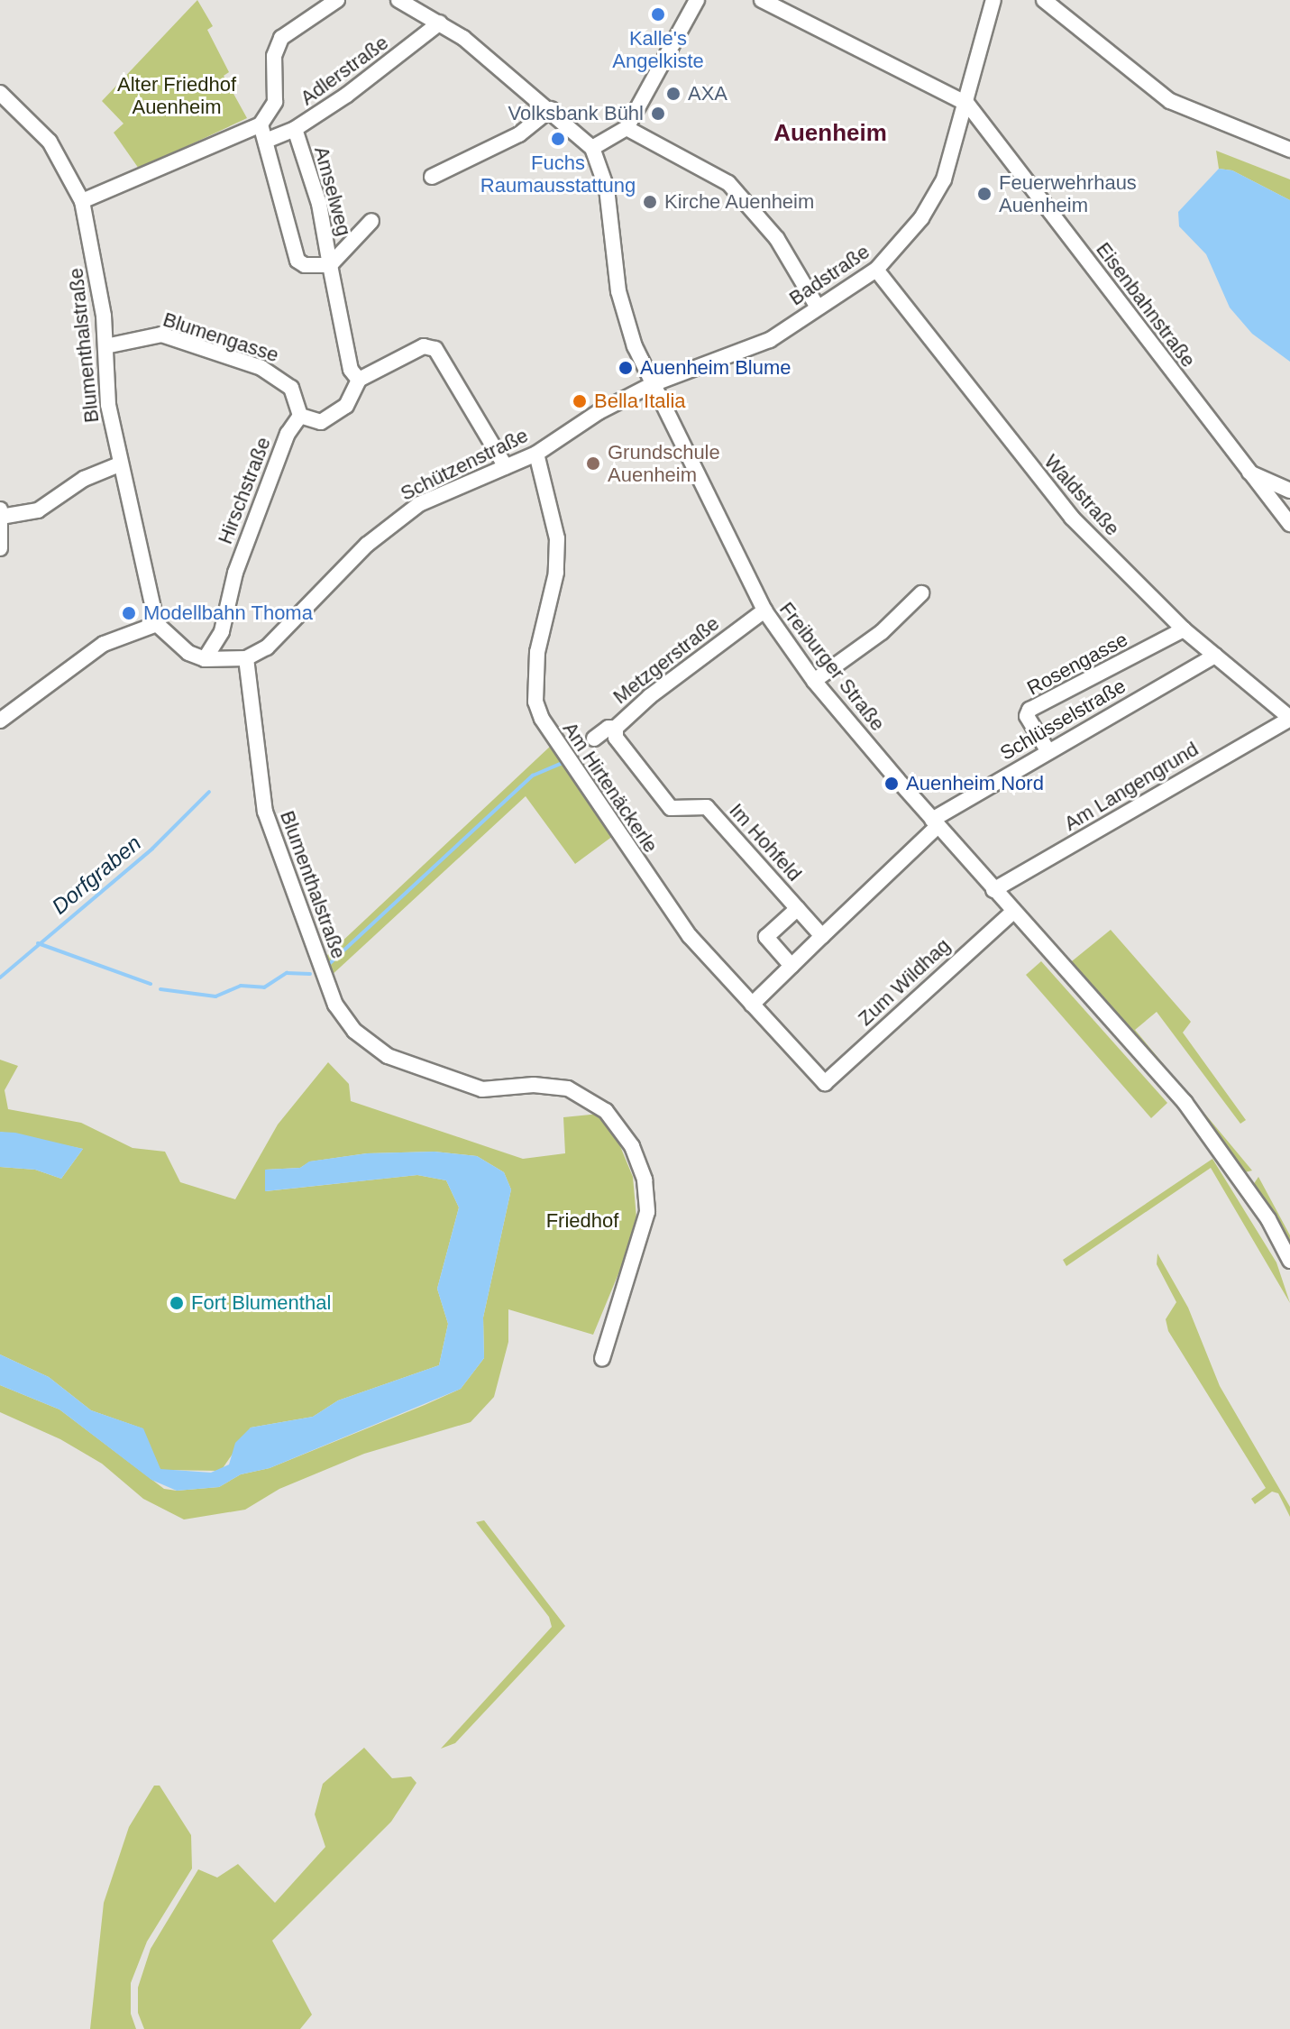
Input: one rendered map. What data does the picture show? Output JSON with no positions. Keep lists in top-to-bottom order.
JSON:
{
  "streets": {
    "street": [
      "Adlerstraße",
      "Amselweg",
      "Badstraße",
      "Eisenbahnstraße",
      "Blumengasse",
      "Blumenthalstraße",
      "Schützenstraße",
      "Hirschstraße",
      "Waldstraße",
      "Metzgerstraße",
      "Rosengasse",
      "Freiburger Straße",
      "Schlüsselstraße",
      "Am Langengrund",
      "Am Hirtenäckerle",
      "Im Hohfeld",
      "Zum Wildhag"
    ]
  },
  "crossings": [
    ["Adlerstraße", "Amselweg"],
    ["Adlerstraße", "Freiburger Straße"],
    ["Badstraße", "Eisenbahnstraße"],
    ["Badstraße", "Schützenstraße"],
    ["Badstraße", "Waldstraße"],
    ["Badstraße", "Freiburger Straße"],
    ["Blumengasse", "Blumenthalstraße"],
    ["Blumengasse", "Hirschstraße"],
    ["Blumenthalstraße", "Schützenstraße"],
    ["Schützenstraße", "Freiburger Straße"],
    ["Schützenstraße", "Am Hirtenäckerle"],
    ["Waldstraße", "Rosengasse"],
    ["Waldstraße", "Schlüsselstraße"],
    ["Waldstraße", "Am Langengrund"],
    ["Metzgerstraße", "Freiburger Straße"],
    ["Metzgerstraße", "Im Hohfeld"],
    ["Rosengasse", "Schlüsselstraße"],
    ["Freiburger Straße", "Schlüsselstraße"],
    ["Freiburger Straße", "Am Langengrund"],
    ["Freiburger Straße", "Zum Wildhag"],
    ["Am Hirtenäckerle", "Zum Wildhag"]
  ],
  "districts": ["Auenheim"],
  "water": ["Dorfgraben"],
  "parks": ["Alter Friedhof Auenheim", "Friedhof"],
  "places": [
    "Kalle's Angelkiste",
    "AXA",
    "Volksbank Bühl",
    "Fuchs Raumausstattung",
    "Feuerwehrhaus Auenheim",
    "Kirche Auenheim",
    "Auenheim Blume",
    "Bella Italia",
    "Grundschule Auenheim",
    "Modellbahn Thoma",
    "Auenheim Nord",
    "Fort Blumenthal"
  ]
}
